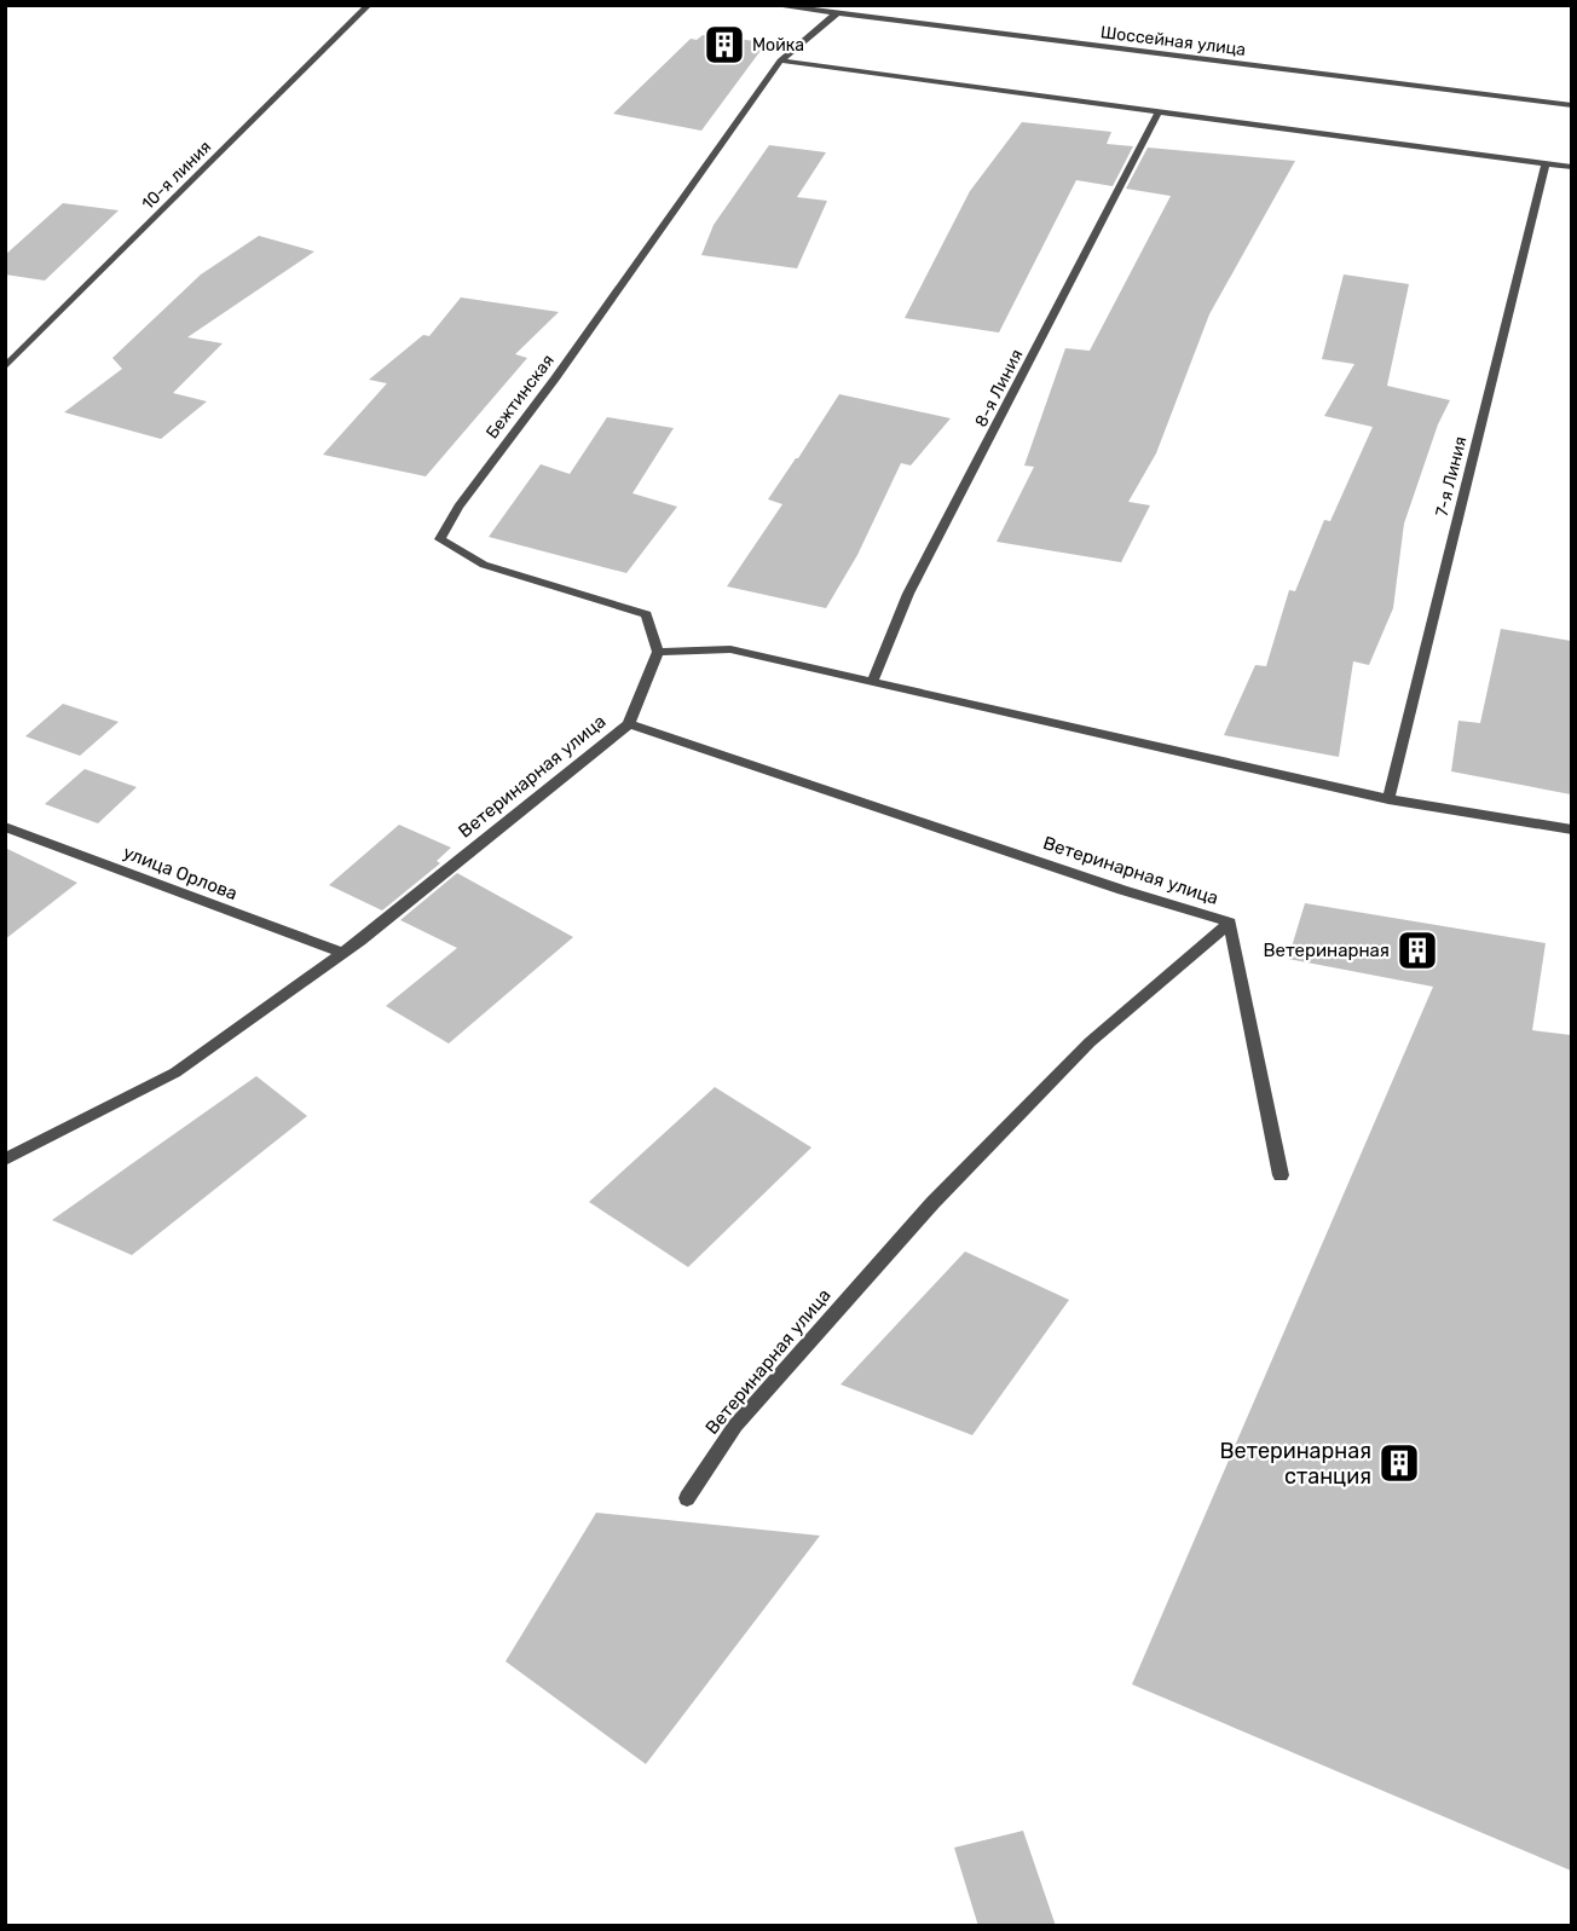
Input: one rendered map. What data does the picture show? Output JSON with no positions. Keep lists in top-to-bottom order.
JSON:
{
  "streets": {
    "street": [
      "Шоссейная улица",
      "10-я линия",
      "8-я Линия",
      "Бежтинская",
      "7-я Линия",
      "Ветеринарная улица",
      "улица Орлова"
    ]
  },
  "crossings": [
    ["Шоссейная улица", "Бежтинская"],
    ["Ветеринарная улица", "улица Орлова"]
  ],
  "places": {
    "building": ["Мойка", "Ветеринарная", "Ветеринарная станция"]
  }
}
